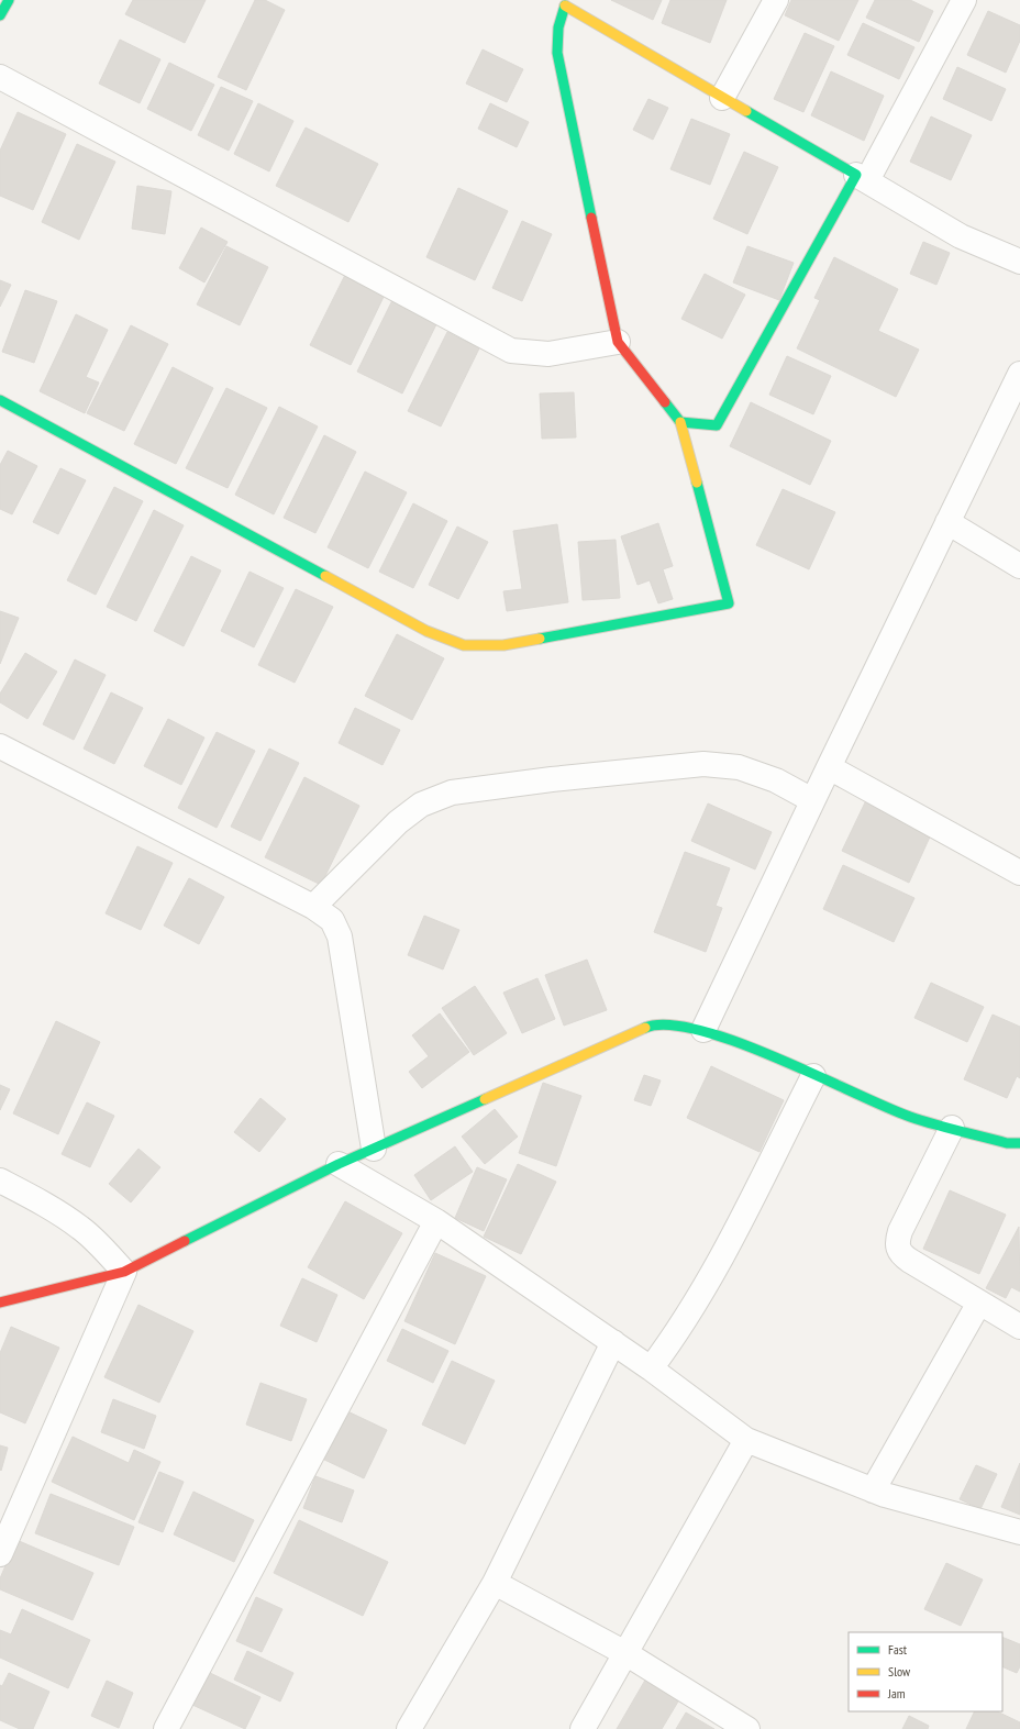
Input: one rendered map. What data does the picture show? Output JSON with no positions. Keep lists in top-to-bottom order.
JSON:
{
  "legend": ["Fast", "Slow", "Jam"]
}
